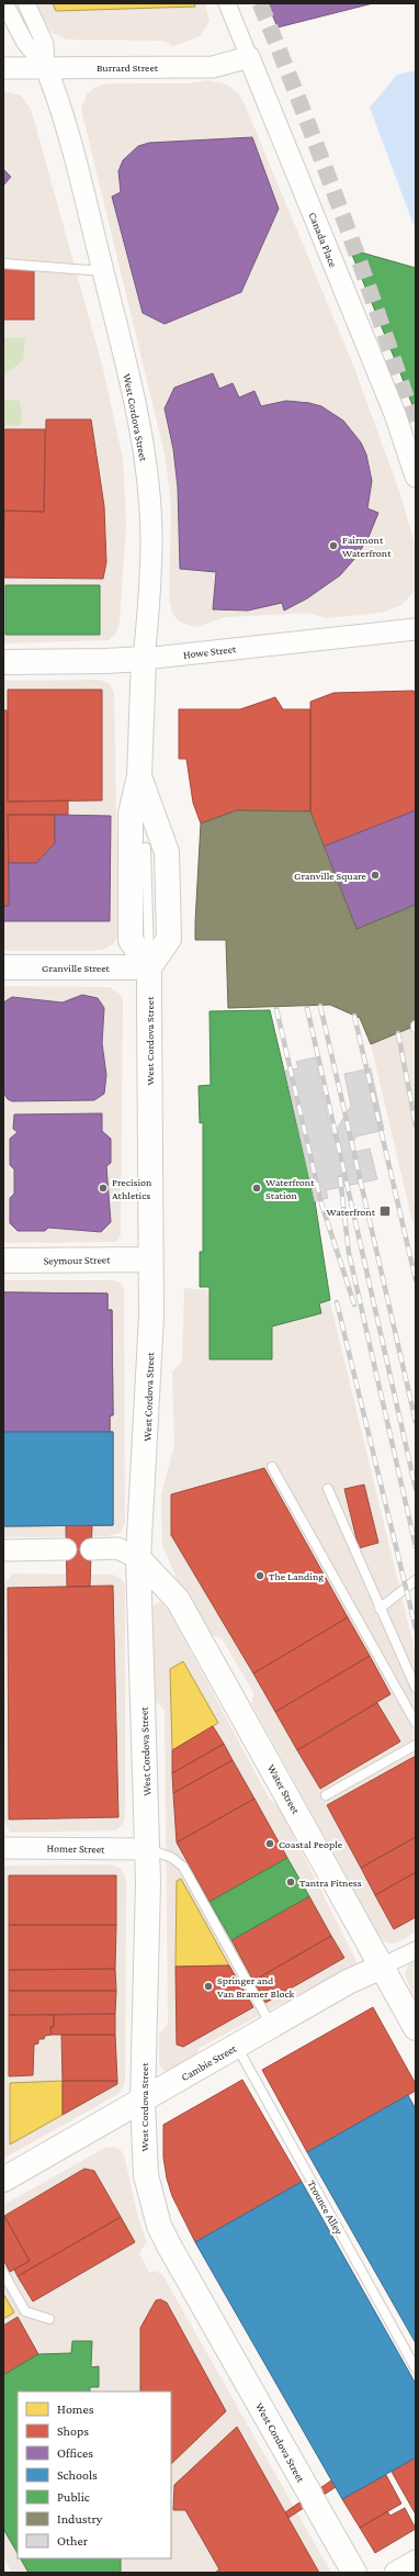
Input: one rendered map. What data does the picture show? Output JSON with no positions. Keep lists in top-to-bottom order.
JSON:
{
  "streets": {
    "main road": [
      "West Cordova Street",
      "Howe Street",
      "Granville Street",
      "Seymour Street",
      "Water Street",
      "Cambie Street"
    ],
    "street": ["Burrard Street", "Canada Place", "Homer Street"],
    "lane": ["Trounce Alley"]
  },
  "crossings": [
    ["Burrard Street", "Canada Place"],
    ["Burrard Street", "West Cordova Street"],
    ["West Cordova Street", "Howe Street"],
    ["West Cordova Street", "Granville Street"],
    ["West Cordova Street", "Seymour Street"],
    ["West Cordova Street", "Water Street"],
    ["West Cordova Street", "Homer Street"],
    ["West Cordova Street", "Cambie Street"],
    ["Water Street", "Cambie Street"],
    ["Cambie Street", "Trounce Alley"]
  ],
  "places": {
    "other": [
      "Fairmont Waterfront",
      "Granville Square",
      "Precision Athletics",
      "Waterfront Station",
      "The Landing",
      "Coastal People",
      "Tantra Fitness",
      "Springer and Van Bramer Block"
    ],
    "transit": ["Waterfront"]
  },
  "legend": [
    "Homes",
    "Shops",
    "Offices",
    "Schools",
    "Public",
    "Industry",
    "Other"
  ]
}
